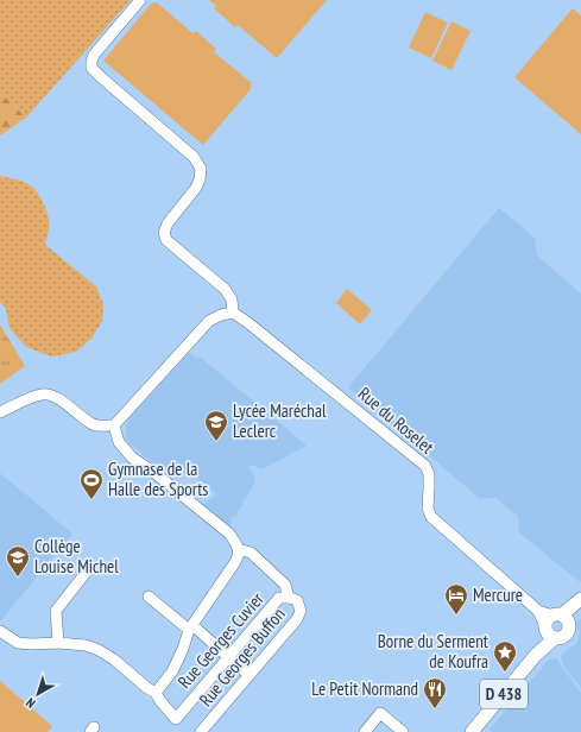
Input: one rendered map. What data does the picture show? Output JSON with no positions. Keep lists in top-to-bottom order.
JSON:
{
  "streets": {
    "main road": ["D 438"],
    "street": ["Rue du Roselet", "Rue Georges Cuvier", "Rue Georges Buffon"]
  },
  "crossings": [
    ["Rue du Roselet", "D 438"],
    ["Rue Georges Cuvier", "Rue Georges Buffon"]
  ],
  "places": {
    "school or university": ["Lycée Maréchal Leclerc", "Collège Louise Michel"],
    "sports": ["Gymnase de la Halle des Sports"],
    "hotel": ["Mercure"],
    "place": ["Borne du Serment de Koufra"],
    "restaurant": ["Le Petit Normand"]
  },
  "north": "bottom left"
}
